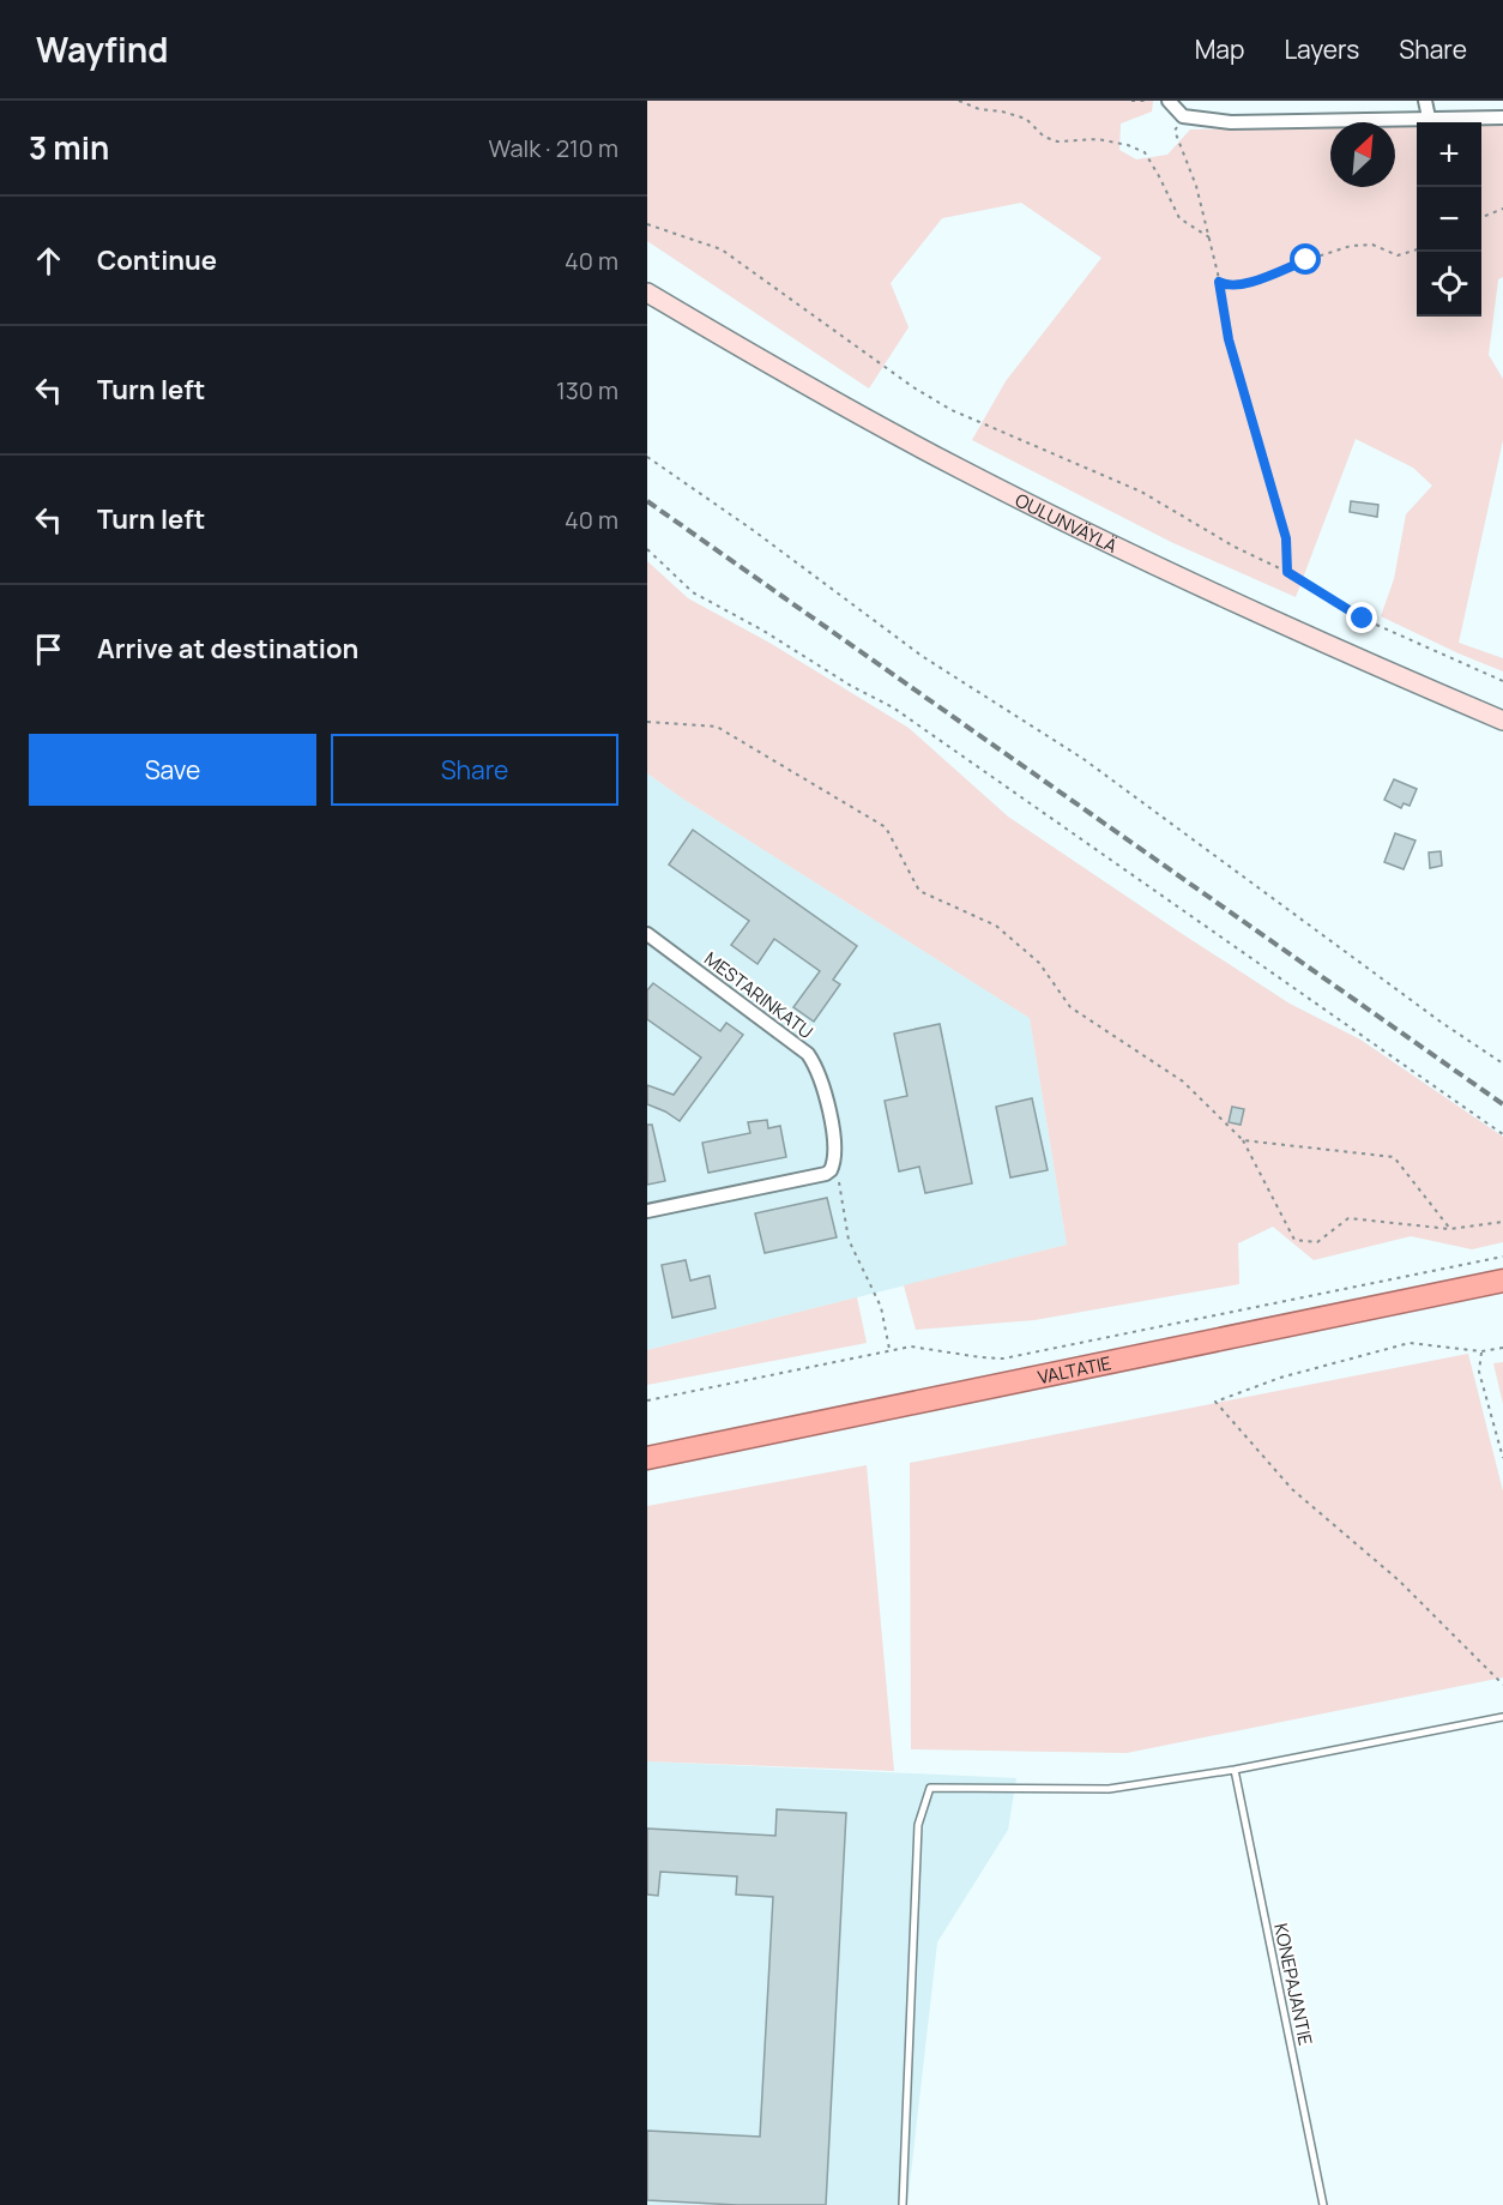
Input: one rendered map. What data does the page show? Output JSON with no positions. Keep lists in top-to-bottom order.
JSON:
{
  "streets": {
    "highway": ["VALTATIE"],
    "main road": ["OULUNVÄYLÄ"],
    "street": ["MESTARINKATU"],
    "lane": ["KONEPAJANTIE"]
  },
  "north": "top right",
  "page": {
    "header": "Wayfind",
    "nav": ["Map", "Layers", "Share"],
    "heading": ["3 min", "Walk · 210 m"],
    "map_buttons": ["+", "−"],
    "list": [
      ["Continue", "40 m"],
      ["Turn left", "130 m"],
      ["Turn left", "40 m"],
      "Arrive at destination"
    ],
    "buttons": ["Save", "Share"]
  }
}
